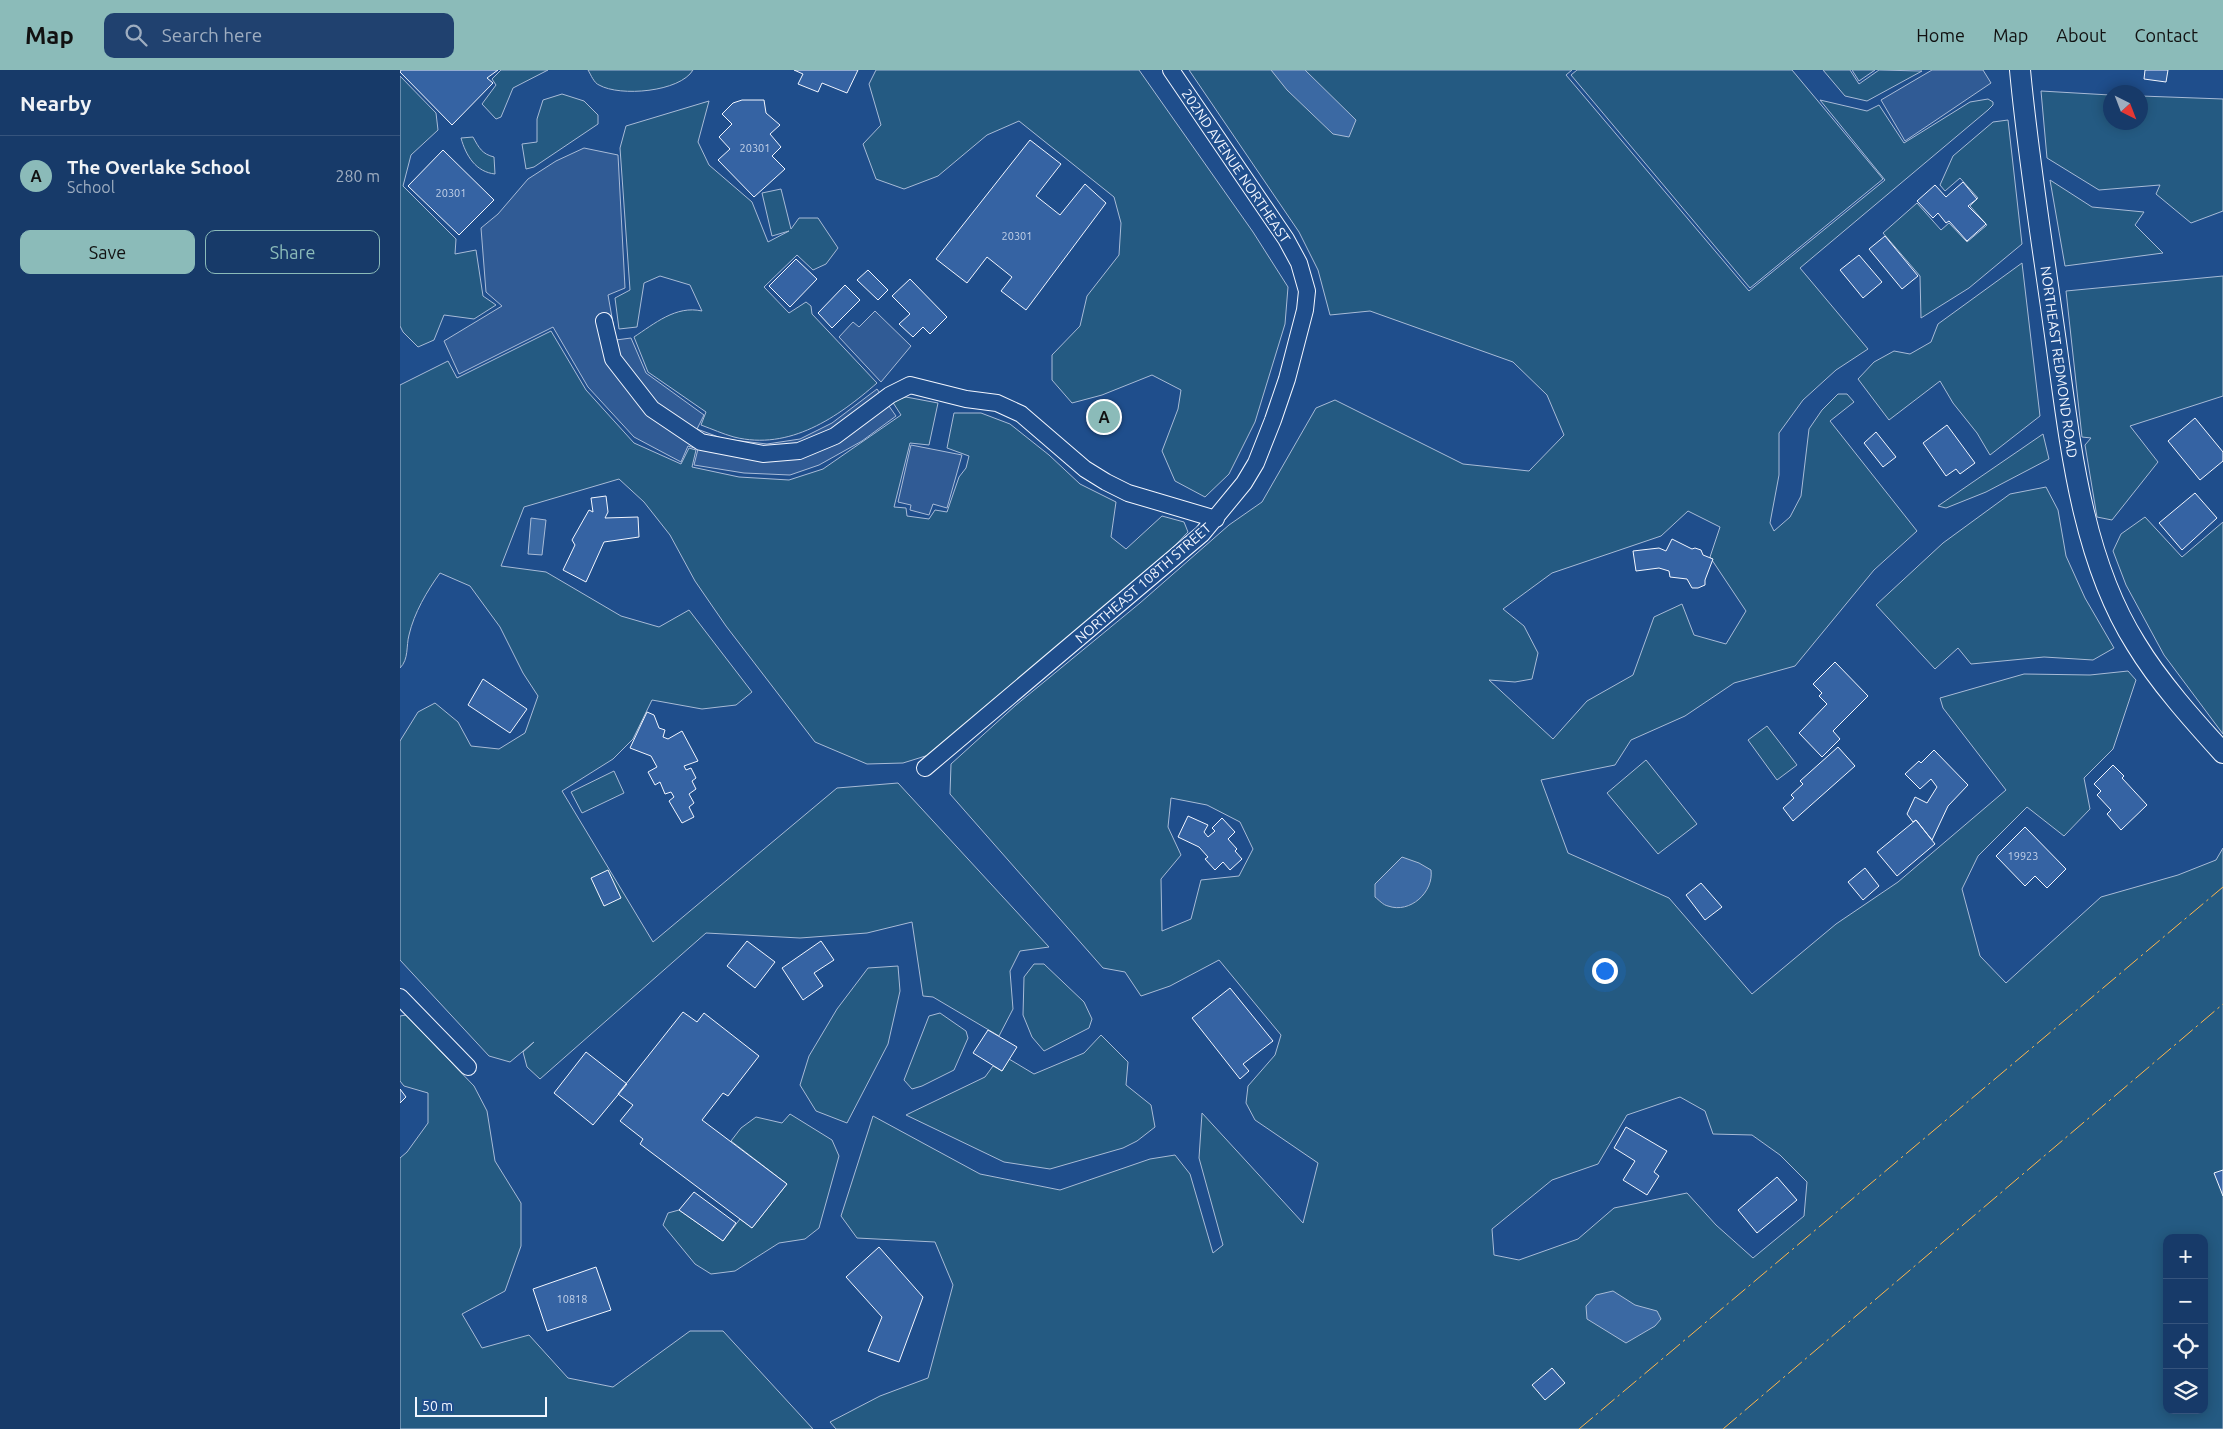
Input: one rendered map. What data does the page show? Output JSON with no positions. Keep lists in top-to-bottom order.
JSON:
{
  "streets": {
    "street": ["202ND AVENUE NORTHEAST", "NORTHEAST REDMOND ROAD", "NORTHEAST 108TH STREET"]
  },
  "crossings": [
    ["202ND AVENUE NORTHEAST", "NORTHEAST 108TH STREET"]
  ],
  "house_numbers": [
    "20301",
    "20301",
    "20301",
    "19923",
    "10818"
  ],
  "scale_bar": "50 m",
  "north": "bottom right",
  "page": {
    "header": "Map",
    "search": "Search here",
    "nav": [
      "Home",
      "Map",
      "About",
      "Contact"
    ],
    "heading": "Nearby",
    "list": [
      {
        "mark": "A",
        "name": "The Overlake School",
        "note": "School",
        "value": "280 m"
      }
    ],
    "buttons": ["Save", "Share"],
    "pins": "A",
    "map_buttons": ["+", "−"],
    "scale": "50 m"
  }
}
